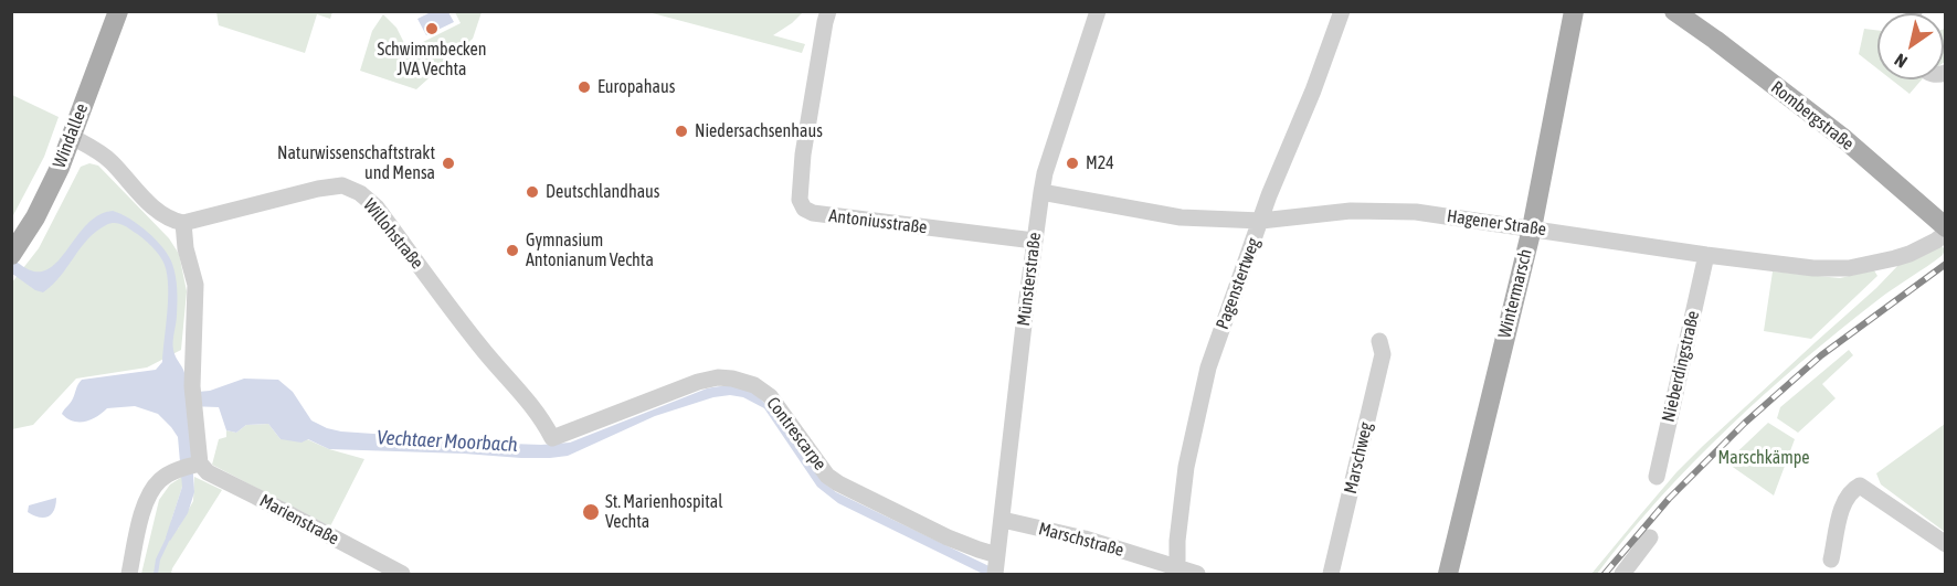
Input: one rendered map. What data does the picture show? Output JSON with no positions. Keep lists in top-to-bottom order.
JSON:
{
  "streets": {
    "main road": ["Rombergstraße", "Windallee", "Wintermarsch"],
    "street": [
      "Antoniusstraße",
      "Hagener Straße",
      "Willohstraße",
      "Münsterstraße",
      "Pagenstertweg",
      "Nieberdingstraße",
      "Contrescarpe",
      "Marschweg",
      "Marienstraße",
      "Marschstraße"
    ]
  },
  "crossings": [
    ["Antoniusstraße", "Münsterstraße"],
    ["Hagener Straße", "Münsterstraße"],
    ["Hagener Straße", "Pagenstertweg"],
    ["Hagener Straße", "Wintermarsch"],
    ["Hagener Straße", "Nieberdingstraße"],
    ["Willohstraße", "Contrescarpe"],
    ["Münsterstraße", "Contrescarpe"],
    ["Münsterstraße", "Marschstraße"],
    ["Pagenstertweg", "Marschstraße"]
  ],
  "water": ["Vechtaer Moorbach"],
  "parks": ["Marschkämpe"],
  "places": [
    "Schwimmbecken JVA Vechta",
    "Europahaus",
    "Niedersachsenhaus",
    "Naturwissenschaftstrakt und Mensa",
    "M24",
    "Deutschlandhaus",
    "Gymnasium Antonianum Vechta",
    "St. Marienhospital Vechta"
  ],
  "north": "bottom left"
}
